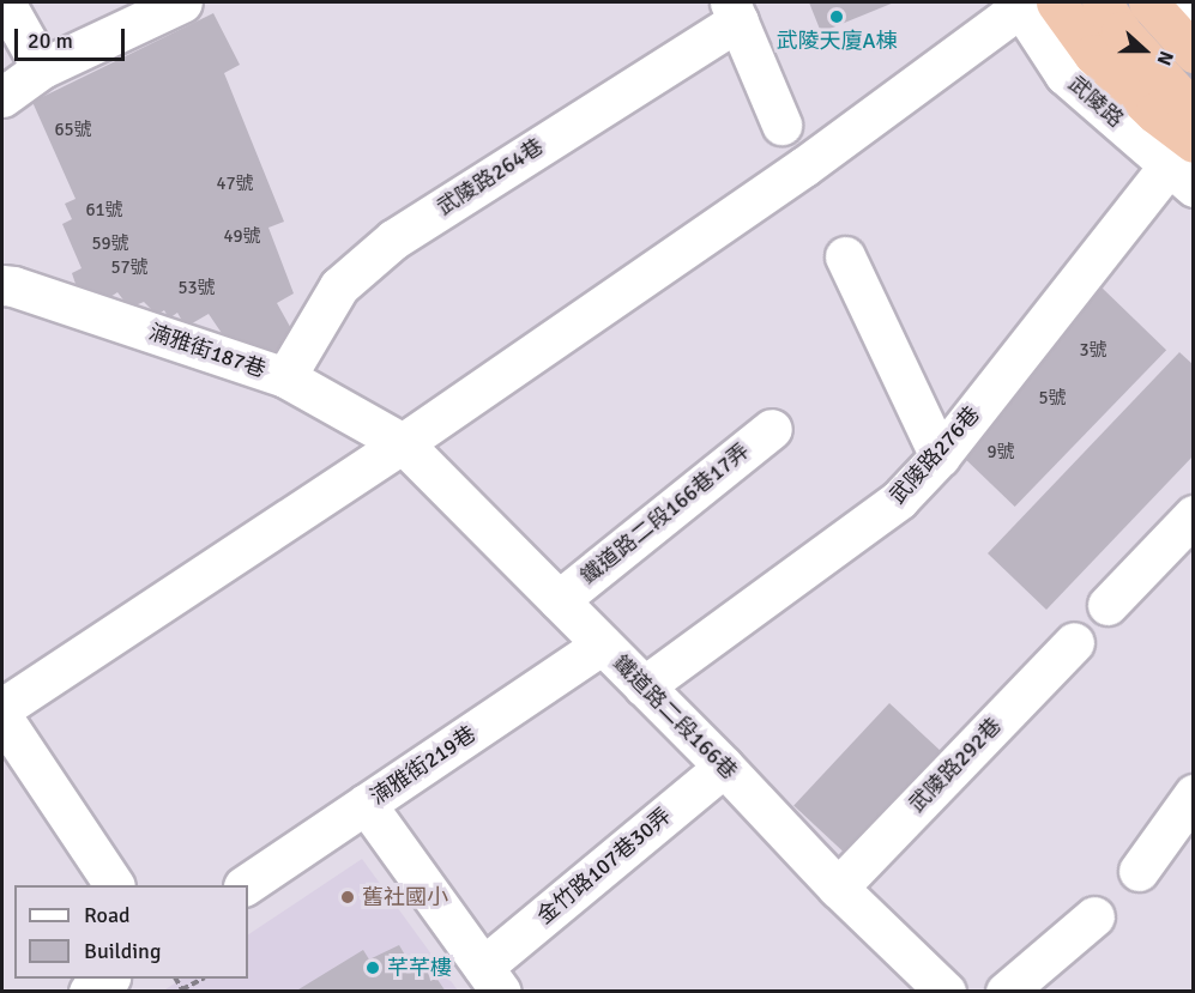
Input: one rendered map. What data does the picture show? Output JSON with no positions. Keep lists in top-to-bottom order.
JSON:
{
  "streets": {
    "street": [
      "武陵路264巷",
      "湳雅街187巷",
      "武陵路276巷",
      "鐵道路二段166巷17弄",
      "鐵道路二段166巷",
      "湳雅街219巷",
      "武陵路292巷",
      "金竹路107巷30弄"
    ]
  },
  "crossings": [
    ["武陵路264巷", "湳雅街187巷"],
    ["湳雅街187巷", "鐵道路二段166巷"],
    ["武陵路276巷", "鐵道路二段166巷"],
    ["鐵道路二段166巷17弄", "鐵道路二段166巷"],
    ["鐵道路二段166巷", "湳雅街219巷"],
    ["鐵道路二段166巷", "武陵路292巷"],
    ["鐵道路二段166巷", "金竹路107巷30弄"]
  ],
  "places": ["武陵天廈A棟", "舊社國小", "芊芊樓"],
  "house_numbers": [
    "65號",
    "47號",
    "61號",
    "49號",
    "59號",
    "57號",
    "53號",
    "3號",
    "5號",
    "9號"
  ],
  "legend": ["Road", "Building"],
  "scale_bar": "20 m",
  "north": "right"
}
